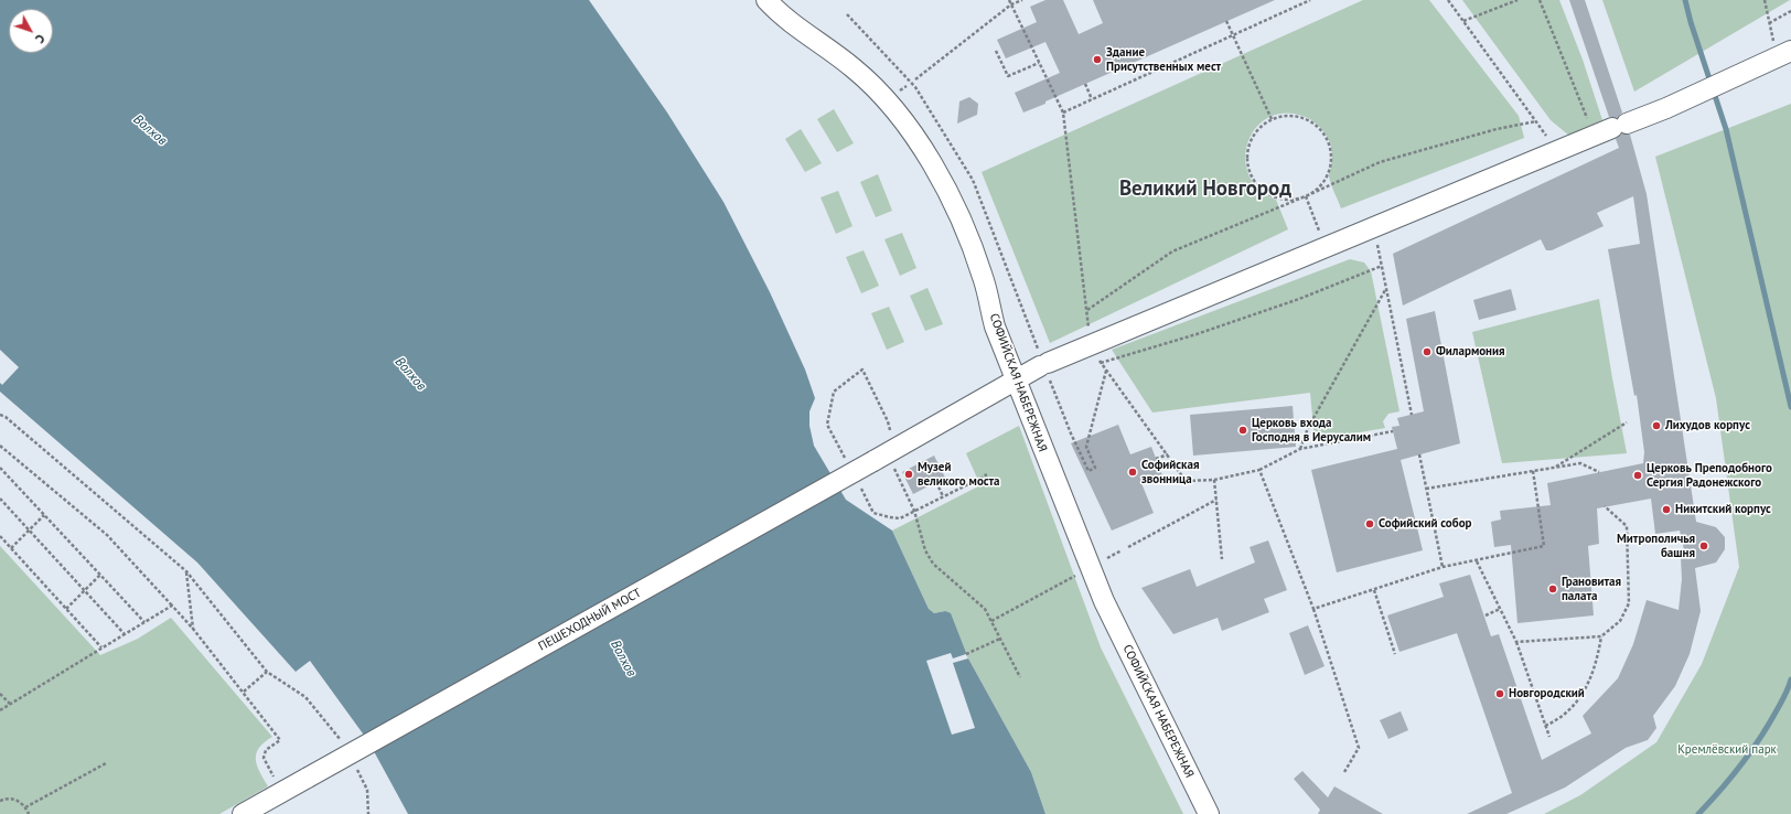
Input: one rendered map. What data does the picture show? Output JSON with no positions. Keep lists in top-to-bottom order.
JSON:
{
  "streets": {
    "street": ["СОФИЙСКАЯ НАБЕРЕЖНАЯ", "ПЕШЕХОДНЫЙ МОСТ"]
  },
  "crossings": [
    ["СОФИЙСКАЯ НАБЕРЕЖНАЯ", "ПЕШЕХОДНЫЙ МОСТ"]
  ],
  "districts": ["Великий Новгород"],
  "water": ["Волхов"],
  "parks": ["Кремлёвский парк"],
  "places": [
    "Здание Присутственных мест",
    "Филармония",
    "Лихудов корпус",
    "Церковь входа Господня в Иерусалим",
    "Софийская звонница",
    "Музей великого моста",
    "Церковь Преподобного Сергия Радонежского",
    "Никитский корпус",
    "Софийский собор",
    "Митрополичья башня",
    "Грановитая палата",
    "Новгородский"
  ],
  "north": "bottom right"
}
